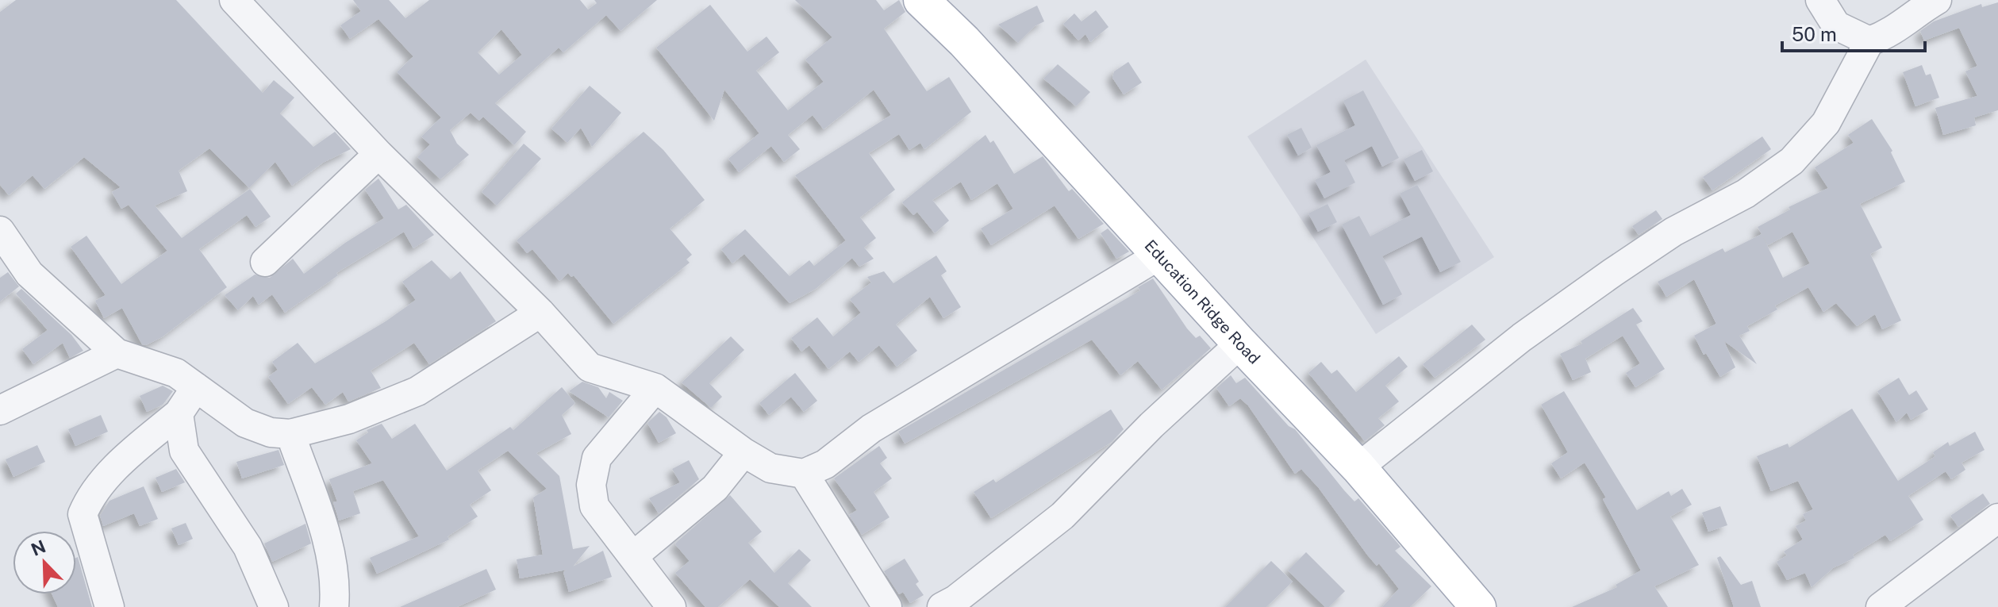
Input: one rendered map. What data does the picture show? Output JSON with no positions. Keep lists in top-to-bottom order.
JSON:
{
  "streets": {
    "main road": ["Education Ridge Road"]
  },
  "scale_bar": "50 m",
  "north": "top left"
}
